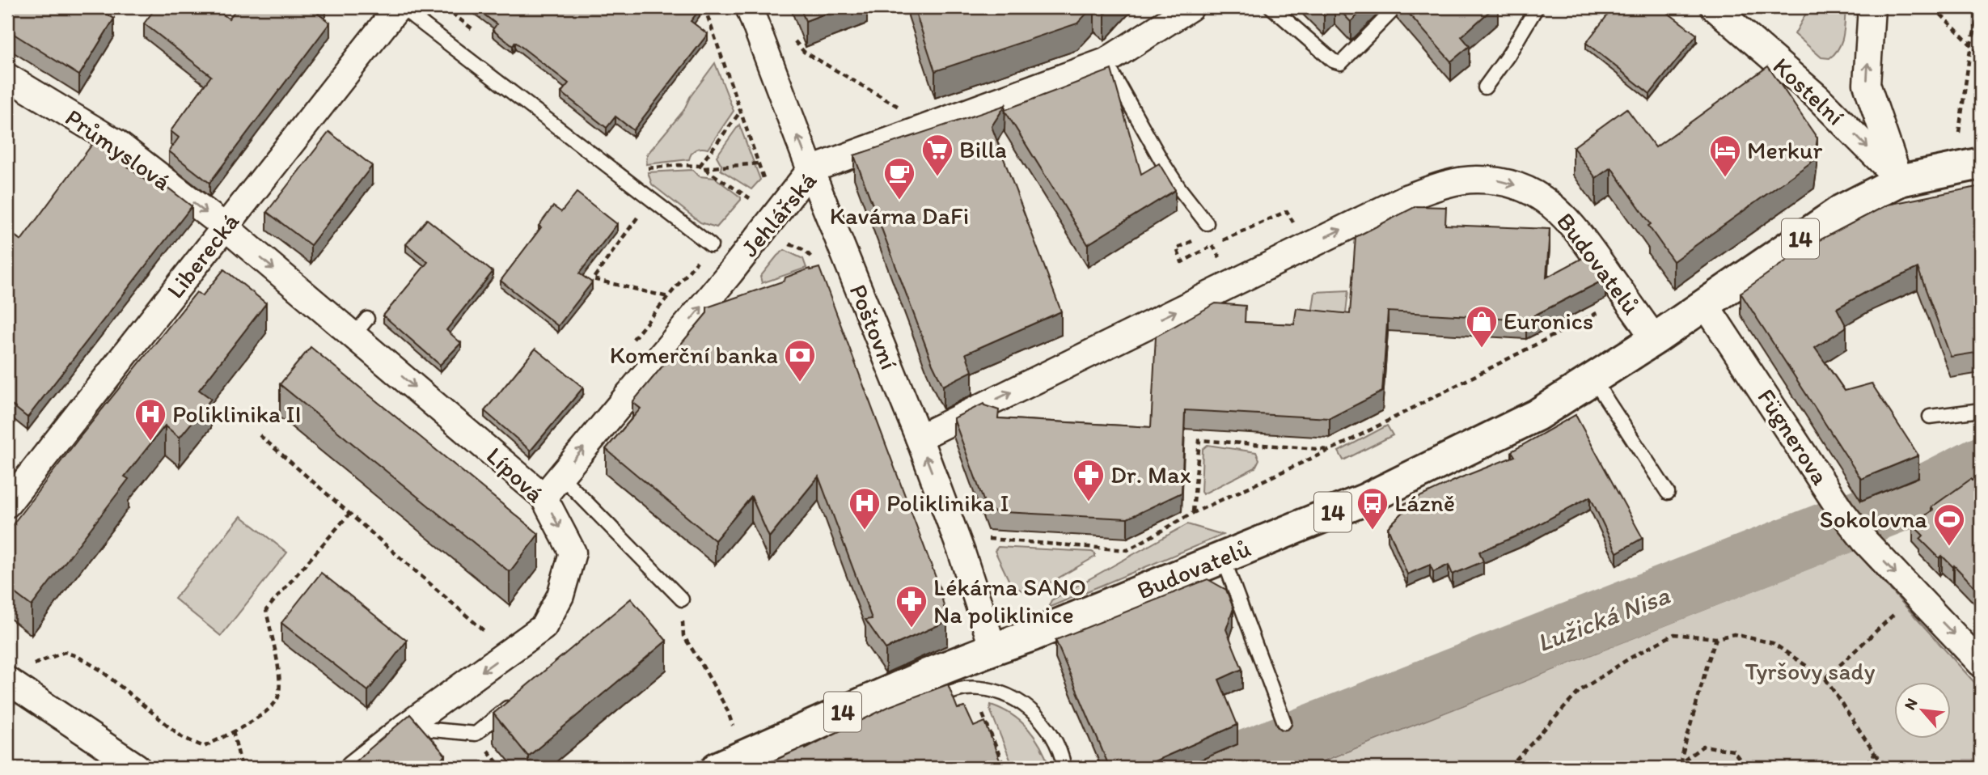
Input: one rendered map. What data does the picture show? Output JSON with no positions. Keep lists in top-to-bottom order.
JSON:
{
  "streets": {
    "main road": ["14", "Budovatelů"],
    "street": [
      "Kostelní",
      "Průmyslová",
      "Jehlářská",
      "Liberecká",
      "Poštovní",
      "Fügnerova",
      "Lípová"
    ]
  },
  "crossings": [
    ["Kostelní", "14"],
    ["Kostelní", "Budovatelů"],
    ["Průmyslová", "Liberecká"],
    ["Průmyslová", "Lípová"],
    ["Jehlářská", "Poštovní"],
    ["Jehlářská", "Lípová"],
    ["14", "Budovatelů"],
    ["Liberecká", "Lípová"],
    ["Budovatelů", "Poštovní"],
    ["Budovatelů", "Fügnerova"]
  ],
  "one_way": [
    "Kostelní",
    "Průmyslová",
    "Jehlářská",
    "Poštovní",
    "Fügnerova"
  ],
  "water": ["Lužická Nisa"],
  "parks": ["Tyršovy sady"],
  "places": {
    "supermarket": ["Billa"],
    "hotel": ["Merkur"],
    "cafe": ["Kavárna DaFi"],
    "shop": ["Euronics"],
    "bank": ["Komerční banka"],
    "hospital": ["Poliklinika II", "Poliklinika I"],
    "pharmacy": ["Dr. Max", "Lékárna SANO Na poliklinice"],
    "bus stop": ["Lázně"],
    "sports": ["Sokolovna"]
  },
  "north": "top left"
}
